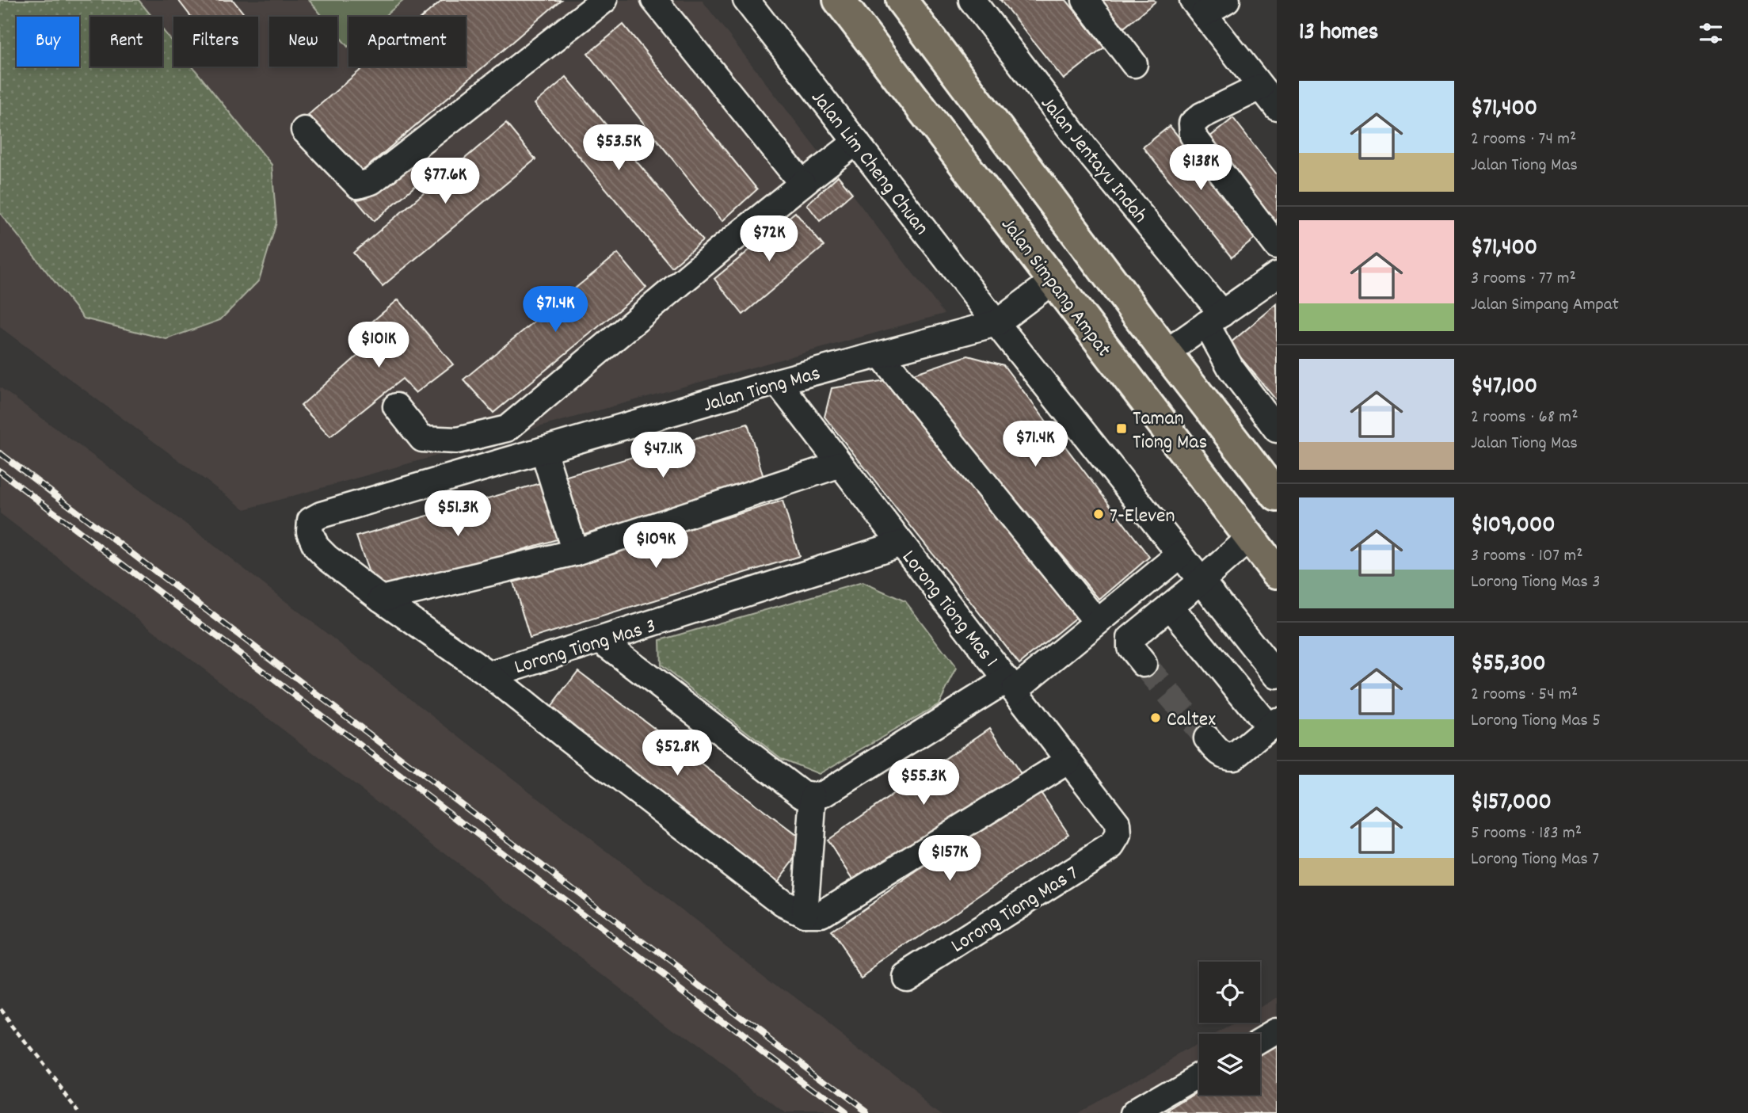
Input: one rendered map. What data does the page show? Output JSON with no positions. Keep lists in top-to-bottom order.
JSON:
{
  "streets": {
    "highway": ["Jalan Simpang Ampat"],
    "street": [
      "Jalan Jentayu Indah",
      "Jalan Lim Cheng Chuan",
      "Jalan Tiong Mas",
      "Lorong Tiong Mas 1",
      "Lorong Tiong Mas 3",
      "Lorong Tiong Mas 7"
    ]
  },
  "crossings": [
    ["Jalan Lim Cheng Chuan", "Jalan Tiong Mas"],
    ["Jalan Simpang Ampat", "Jalan Tiong Mas"],
    ["Jalan Tiong Mas", "Lorong Tiong Mas 1"],
    ["Jalan Tiong Mas", "Lorong Tiong Mas 3"],
    ["Lorong Tiong Mas 1", "Lorong Tiong Mas 3"],
    ["Lorong Tiong Mas 1", "Lorong Tiong Mas 7"]
  ],
  "places": {
    "transit": ["Taman Tiong Mas"],
    "other": ["7-Eleven", "Caltex"]
  },
  "page": {
    "heading": "13 homes",
    "chip": [
      "Buy",
      "Rent",
      "Filters",
      "New",
      "Apartment"
    ],
    "list": [
      {
        "name": "$71,400",
        "note": "2 rooms · 74 m² · Jalan Tiong Mas"
      },
      {
        "name": "$71,400",
        "note": "3 rooms · 77 m² · Jalan Simpang Ampat"
      },
      {
        "name": "$47,100",
        "note": "2 rooms · 68 m² · Jalan Tiong Mas"
      },
      {
        "name": "$109,000",
        "note": "3 rooms · 107 m² · Lorong Tiong Mas 3"
      },
      {
        "name": "$55,300",
        "note": "2 rooms · 54 m² · Lorong Tiong Mas 5"
      },
      {
        "name": "$157,000",
        "note": "5 rooms · 183 m² · Lorong Tiong Mas 7"
      }
    ],
    "price": [
      "$53.5K",
      "$138K",
      "$77.6K",
      "$72K",
      "$71.4K",
      "$101K",
      "$71.4K",
      "$47.1K",
      "$51.3K",
      "$109K",
      "$52.8K",
      "$55.3K",
      "$157K"
    ]
  }
}
